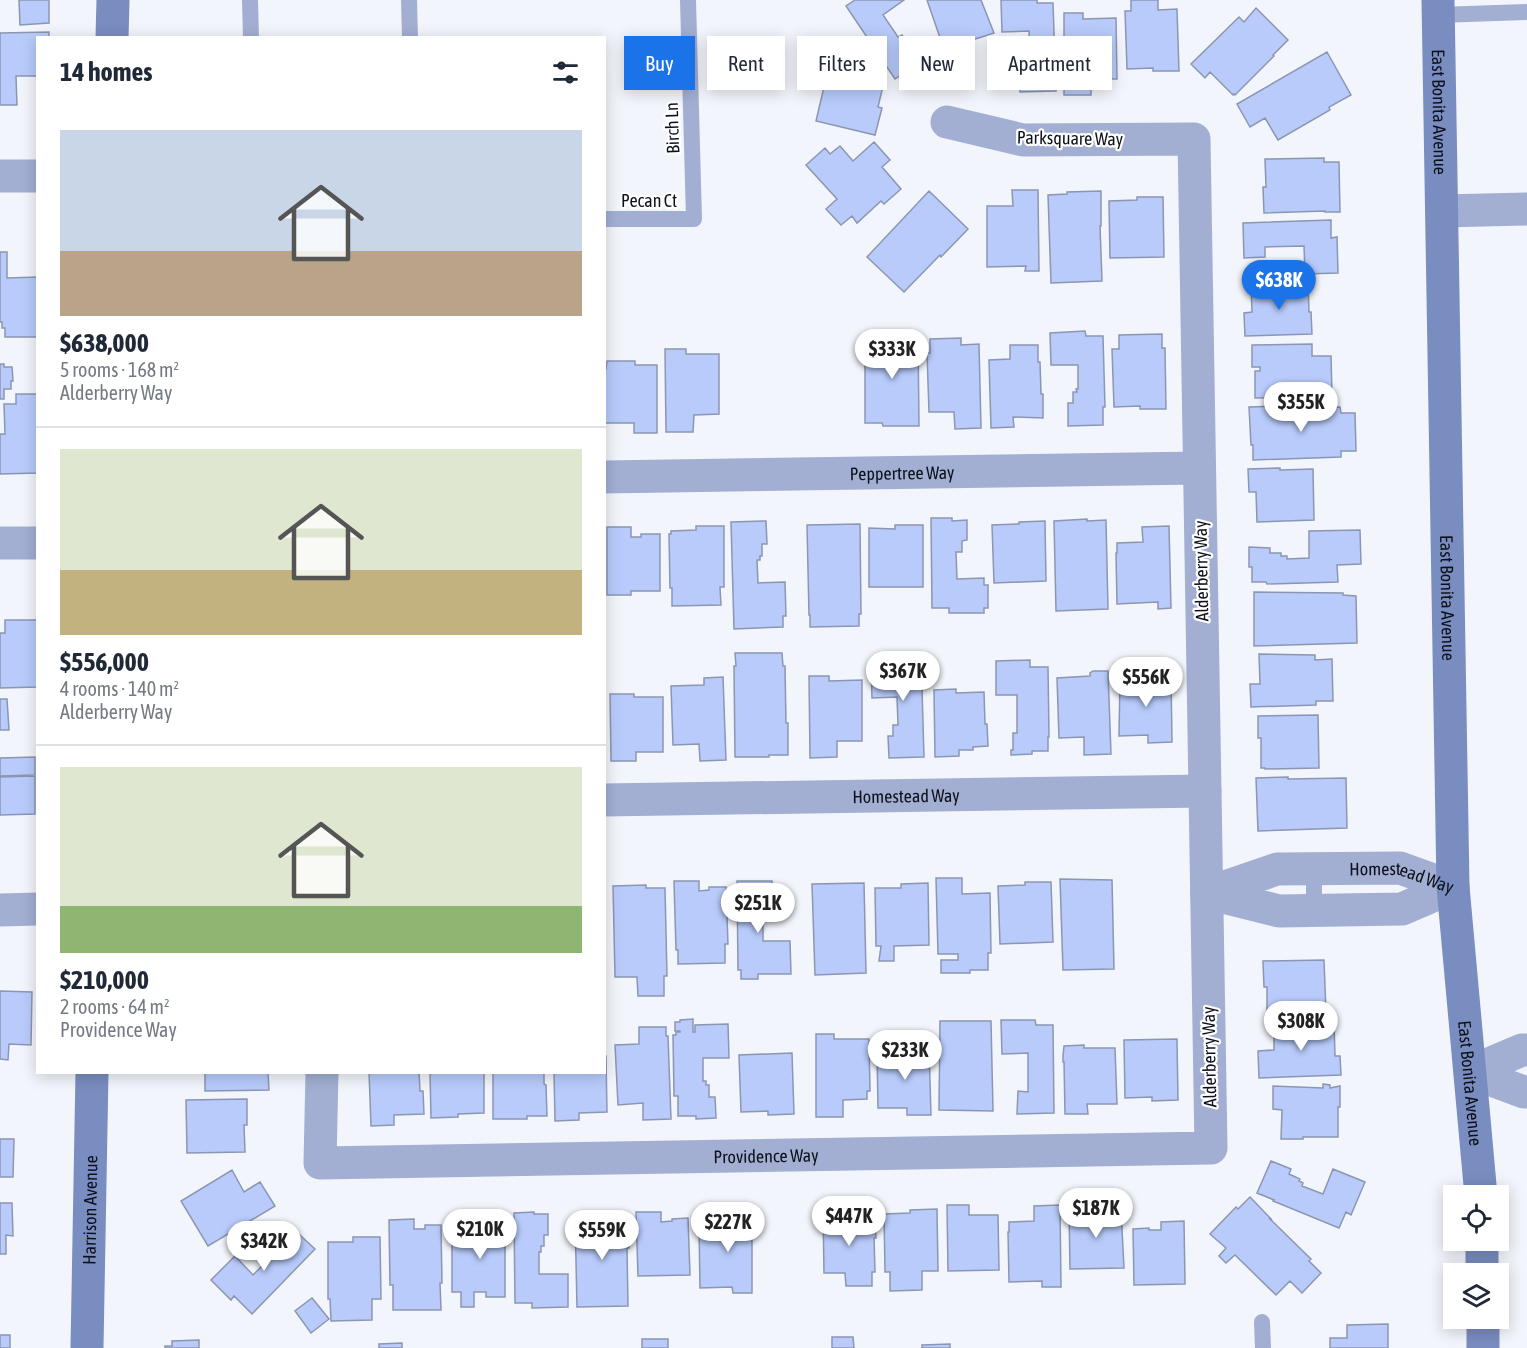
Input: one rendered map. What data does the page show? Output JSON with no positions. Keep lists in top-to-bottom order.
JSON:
{
  "streets": {
    "main road": ["East Bonita Avenue", "Harrison Avenue"],
    "street": [
      "Parksquare Way",
      "Peppertree Way",
      "Alderberry Way",
      "Homestead Way",
      "Providence Way"
    ],
    "lane": ["Birch Ln", "Pecan Ct"]
  },
  "crossings": [
    ["East Bonita Avenue", "Homestead Way"],
    ["Birch Ln", "Pecan Ct"],
    ["Parksquare Way", "Alderberry Way"],
    ["Peppertree Way", "Alderberry Way"],
    ["Alderberry Way", "Homestead Way"],
    ["Alderberry Way", "Providence Way"]
  ],
  "page": {
    "chip": [
      "Buy",
      "Rent",
      "Filters",
      "New",
      "Apartment"
    ],
    "heading": "14 homes",
    "list": [
      {
        "name": "$638,000",
        "note": "5 rooms · 168 m² · Alderberry Way"
      },
      {
        "name": "$556,000",
        "note": "4 rooms · 140 m² · Alderberry Way"
      },
      {
        "name": "$210,000",
        "note": "2 rooms · 64 m² · Providence Way"
      }
    ],
    "price": [
      "$638K",
      "$333K",
      "$355K",
      "$367K",
      "$556K",
      "$251K",
      "$308K",
      "$233K",
      "$187K",
      "$447K",
      "$227K",
      "$210K",
      "$559K",
      "$342K"
    ]
  }
}
